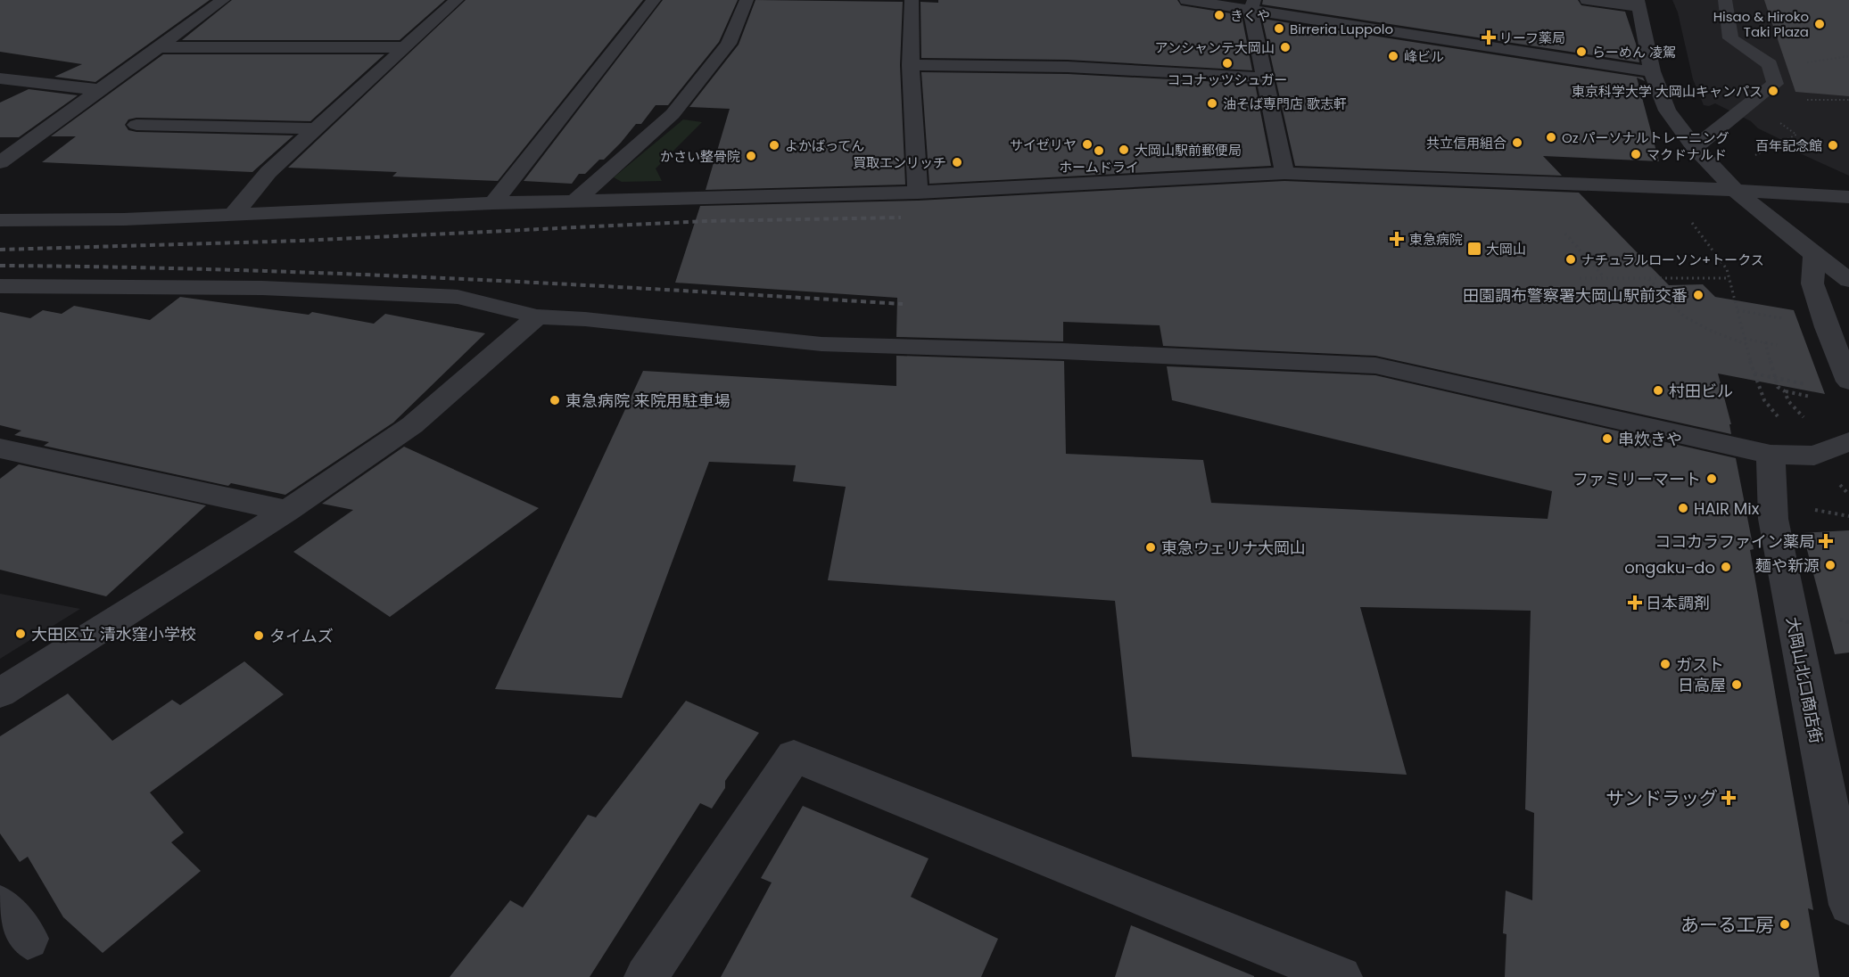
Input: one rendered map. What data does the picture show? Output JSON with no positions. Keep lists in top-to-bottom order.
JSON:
{
  "streets": {
    "street": ["大岡山北口商店街"]
  },
  "places": {
    "other": [
      "きくや",
      "Hisao & Hiroko Taki Plaza",
      "Birreria Luppolo",
      "アンシャンテ大岡山",
      "らーめん 凌駕",
      "峰ビル",
      "ココナッツシュガー",
      "東京科学大学 大岡山キャンパス",
      "油そば専門店 歌志軒",
      "Oz パーソナルトレーニング",
      "共立信用組合",
      "サイゼリヤ",
      "よかばってん",
      "百年記念館",
      "大岡山駅前郵便局",
      "ホームドライ",
      "マクドナルド",
      "かさい整骨院",
      "買取エンリッチ",
      "ナチュラルローソン+トークス",
      "田園調布警察署大岡山駅前交番",
      "村田ビル",
      "東急病院 来院用駐車場",
      "串炊きや",
      "ファミリーマート",
      "HAIR Mix",
      "東急ウェリナ大岡山",
      "麺や新源",
      "ongaku-do",
      "大田区立 清水窪小学校",
      "タイムズ",
      "ガスト",
      "日高屋",
      "あーる工房"
    ],
    "health": [
      "リーフ薬局",
      "東急病院",
      "ココカラファイン薬局",
      "日本調剤",
      "サンドラッグ"
    ],
    "transit": ["大岡山"]
  }
}
